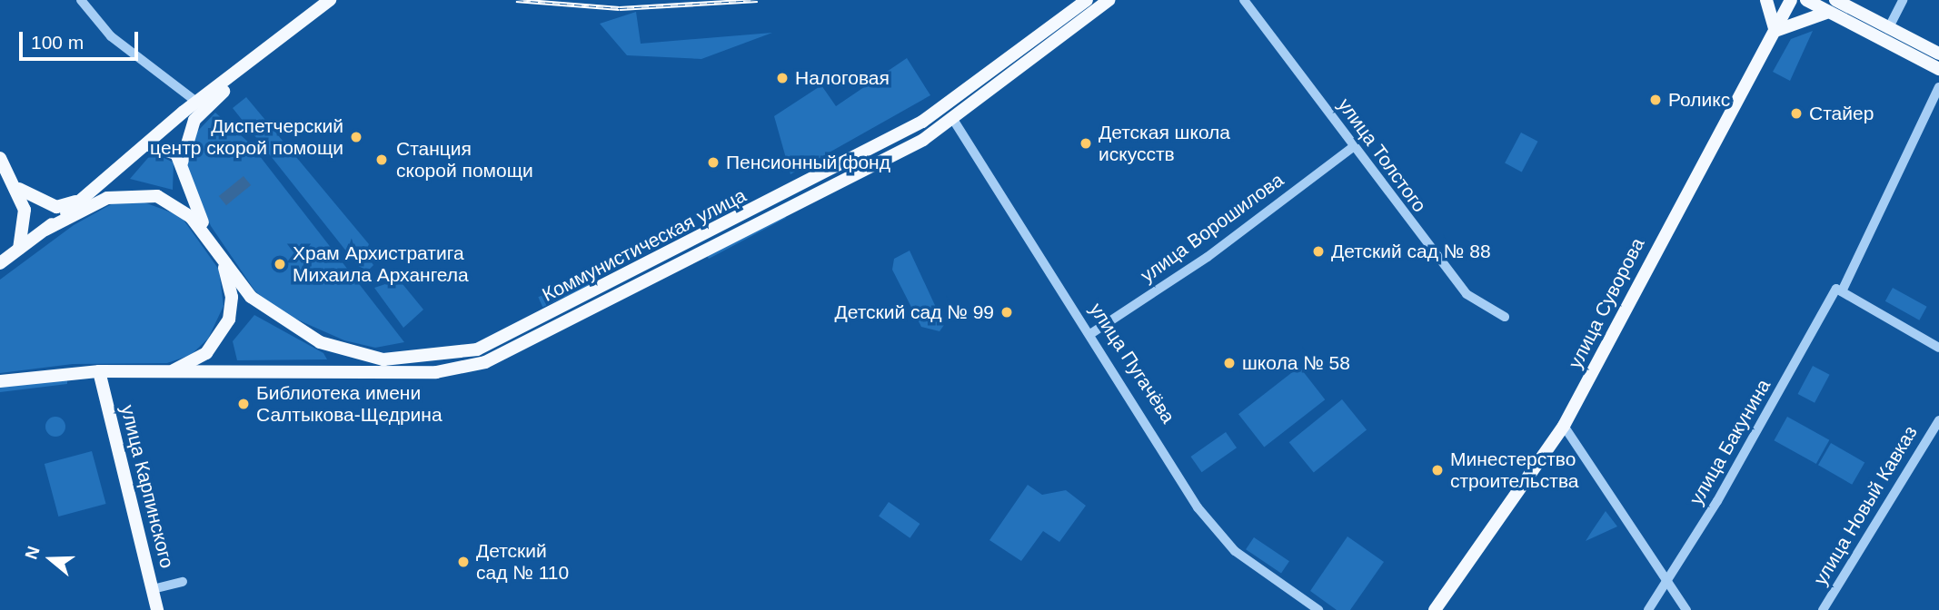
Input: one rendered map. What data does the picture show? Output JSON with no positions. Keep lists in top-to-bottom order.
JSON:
{
  "streets": {
    "main road": ["Коммунистическая улица", "улица Суворова", "улица Карпинского"],
    "street": [
      "улица Толстого",
      "улица Ворошилова",
      "улица Пугачёва",
      "улица Бакунина",
      "улица Новый Кавказ"
    ]
  },
  "crossings": [
    ["улица Толстого", "улица Ворошилова"],
    ["улица Ворошилова", "улица Пугачёва"],
    ["Коммунистическая улица", "улица Пугачёва"],
    ["Коммунистическая улица", "улица Карпинского"]
  ],
  "places": [
    "Налоговая",
    "Роликс",
    "Стайер",
    "Диспетчерский центр скорой помощи",
    "Детская школа искусств",
    "Станция скорой помощи",
    "Пенсионный фонд",
    "Детский сад № 88",
    "Храм Архистратига Михаила Архангела",
    "Детский сад № 99",
    "школа № 58",
    "Библиотека имени Салтыкова-Щедрина",
    "Минестерство строительства",
    "Детский сад № 110"
  ],
  "scale_bar": "100 m",
  "north": "left"
}
